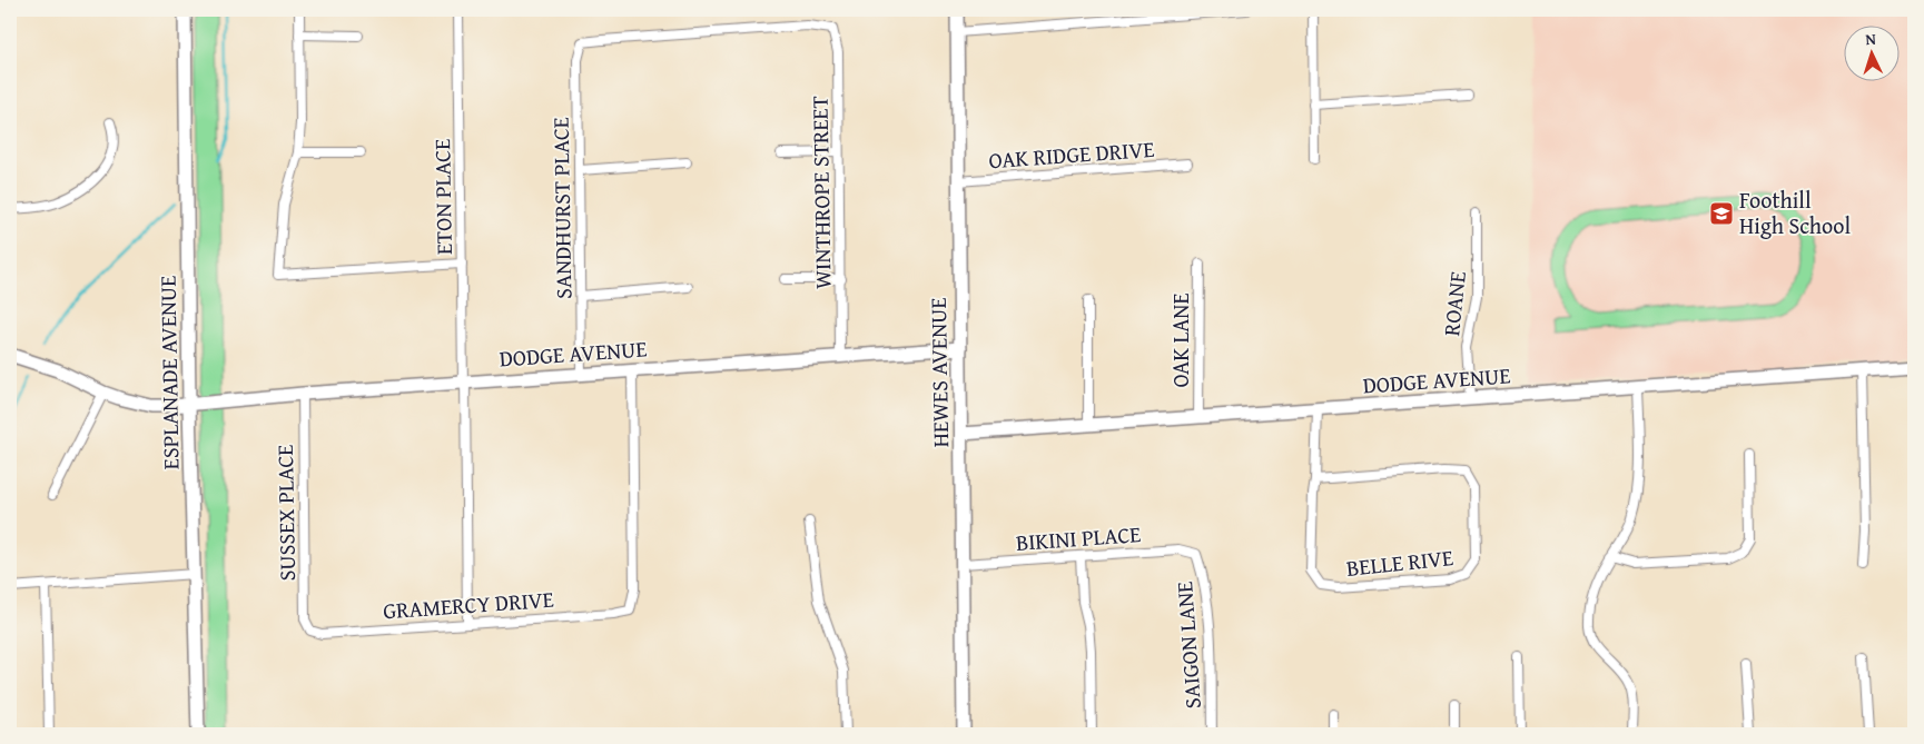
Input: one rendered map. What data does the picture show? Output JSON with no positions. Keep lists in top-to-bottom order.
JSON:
{
  "streets": {
    "street": [
      "OAK RIDGE DRIVE",
      "WINTHROPE STREET",
      "ETON PLACE",
      "SANDHURST PLACE",
      "ROANE",
      "OAK LANE",
      "DODGE AVENUE",
      "ESPLANADE AVENUE",
      "HEWES AVENUE",
      "SUSSEX PLACE",
      "BIKINI PLACE",
      "BELLE RIVE",
      "GRAMERCY DRIVE",
      "SAIGON LANE"
    ]
  },
  "crossings": [
    ["OAK RIDGE DRIVE", "HEWES AVENUE"],
    ["WINTHROPE STREET", "SANDHURST PLACE"],
    ["WINTHROPE STREET", "DODGE AVENUE"],
    ["ETON PLACE", "DODGE AVENUE"],
    ["ETON PLACE", "GRAMERCY DRIVE"],
    ["SANDHURST PLACE", "DODGE AVENUE"],
    ["ROANE", "DODGE AVENUE"],
    ["OAK LANE", "DODGE AVENUE"],
    ["DODGE AVENUE", "ESPLANADE AVENUE"],
    ["DODGE AVENUE", "HEWES AVENUE"],
    ["DODGE AVENUE", "SUSSEX PLACE"],
    ["DODGE AVENUE", "BELLE RIVE"],
    ["DODGE AVENUE", "GRAMERCY DRIVE"],
    ["HEWES AVENUE", "BIKINI PLACE"],
    ["SUSSEX PLACE", "GRAMERCY DRIVE"],
    ["BIKINI PLACE", "SAIGON LANE"]
  ],
  "places": {
    "school or university": ["Foothill High School"]
  },
  "north": "top"
}
